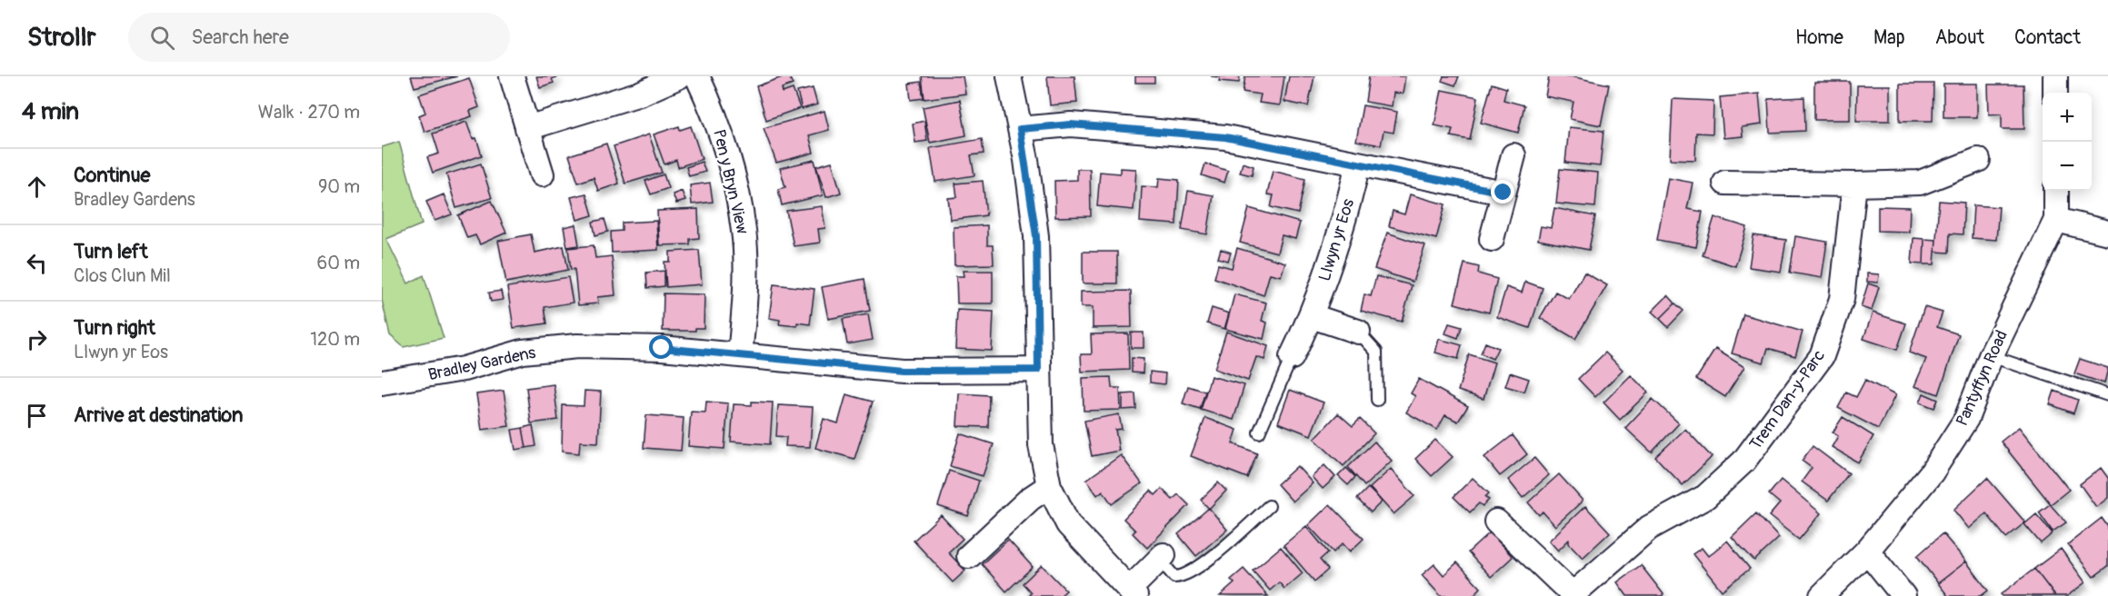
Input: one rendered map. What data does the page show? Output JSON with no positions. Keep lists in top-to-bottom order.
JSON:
{
  "streets": {
    "street": [
      "Pen y Bryn View",
      "Llwyn yr Eos",
      "Bradley Gardens",
      "Pantyffyn Road",
      "Trem Dan-y-Parc"
    ]
  },
  "crossings": [
    ["Pen y Bryn View", "Bradley Gardens"]
  ],
  "page": {
    "header": "Strollr",
    "search": "Search here",
    "nav": [
      "Home",
      "Map",
      "About",
      "Contact"
    ],
    "heading": ["4 min", "Walk · 270 m"],
    "map_buttons": ["+", "−"],
    "list": [
      ["Continue", "Bradley Gardens", "90 m"],
      ["Turn left", "Clos Clun Mil", "60 m"],
      ["Turn right", "Llwyn yr Eos", "120 m"],
      "Arrive at destination"
    ]
  }
}
